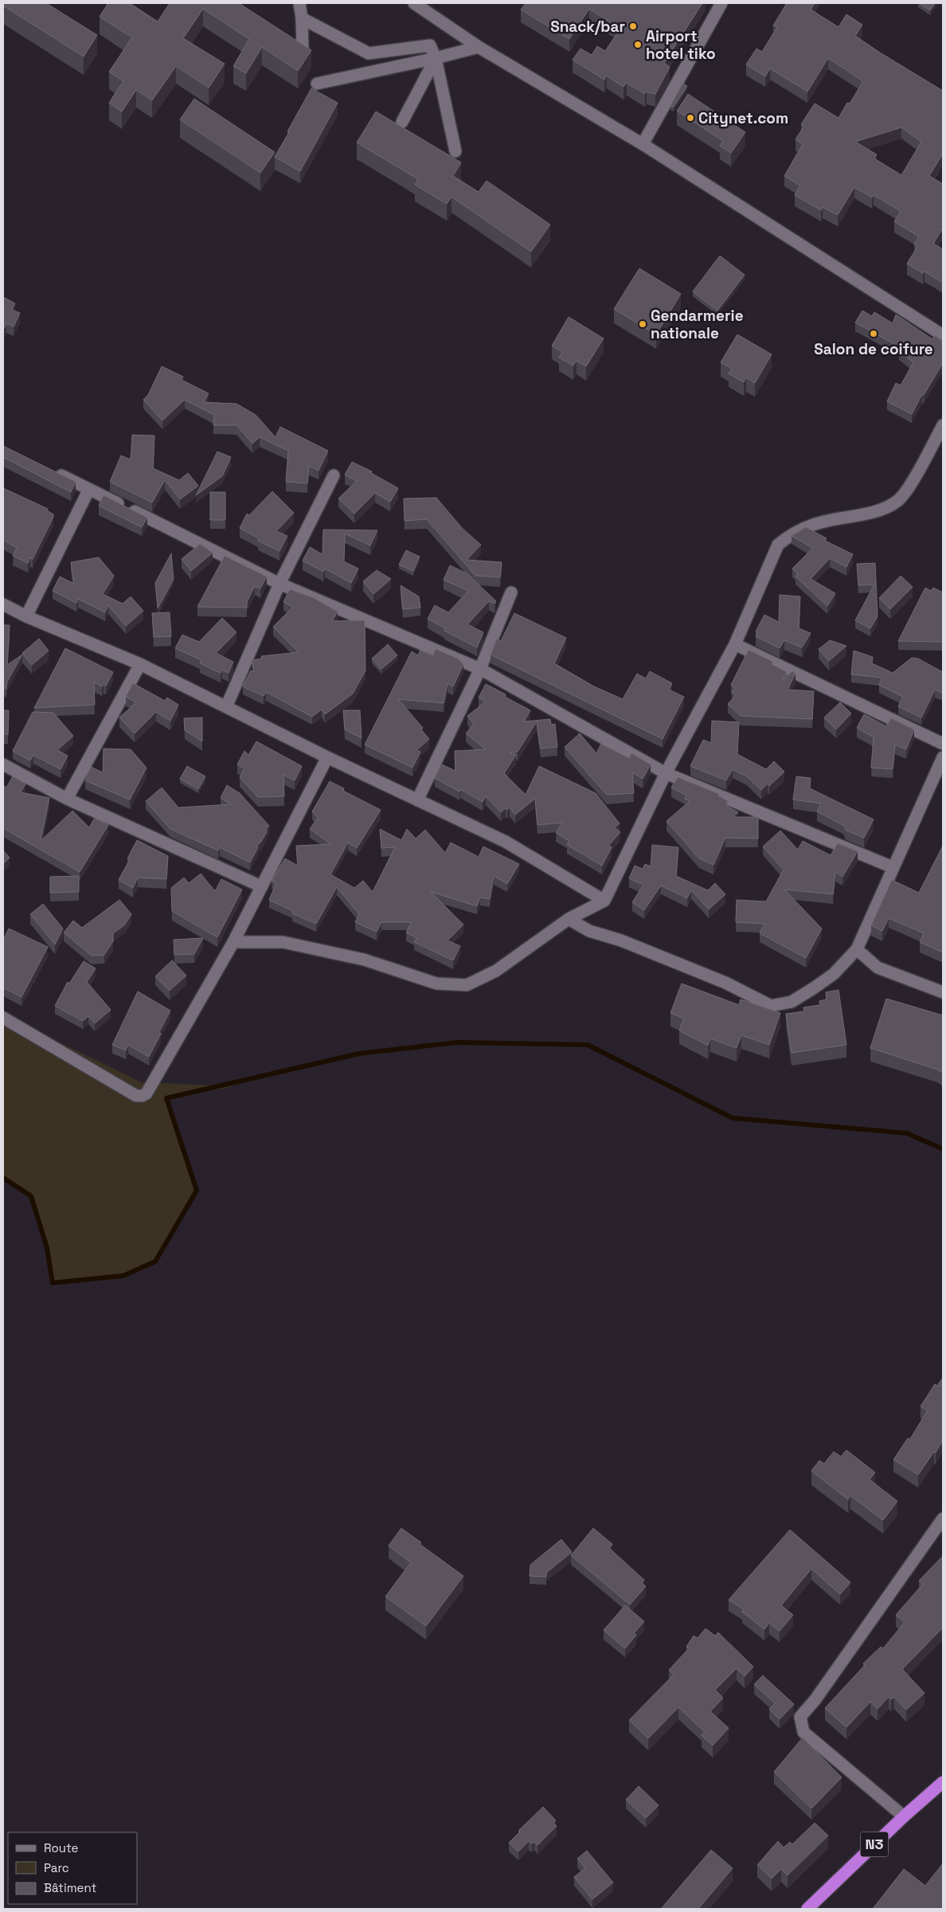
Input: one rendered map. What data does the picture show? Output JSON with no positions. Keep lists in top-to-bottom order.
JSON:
{
  "streets": {
    "highway": ["N3"]
  },
  "places": [
    "Snack/bar",
    "Airport hotel tiko",
    "Citynet.com",
    "Gendarmerie nationale",
    "Salon de coifure"
  ],
  "legend": ["Route", "Parc", "Bâtiment"]
}
